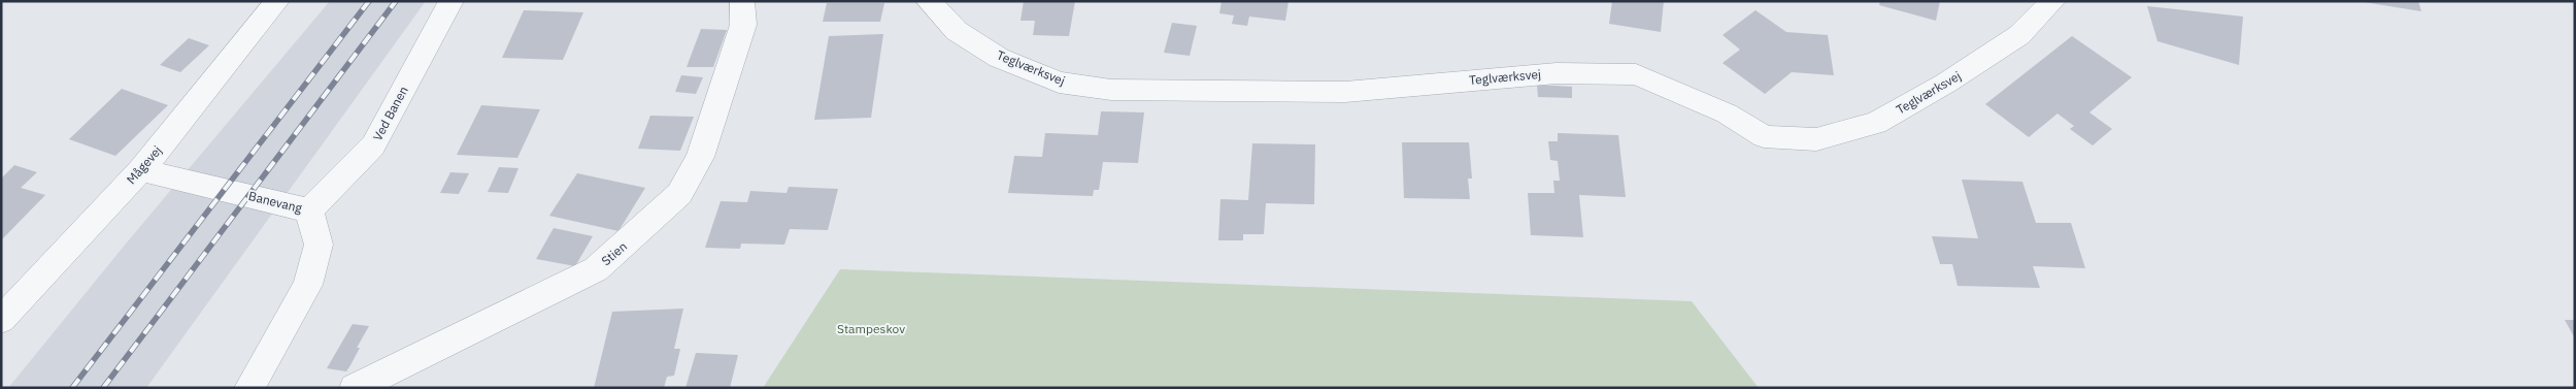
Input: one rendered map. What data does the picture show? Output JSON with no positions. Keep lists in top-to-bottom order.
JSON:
{
  "streets": {
    "street": [
      "Teglværksvej",
      "Ved Banen",
      "Mågevej",
      "Banevang",
      "Stien"
    ]
  },
  "crossings": [
    ["Ved Banen", "Banevang"],
    ["Mågevej", "Banevang"]
  ],
  "parks": ["Stampeskov"]
}
